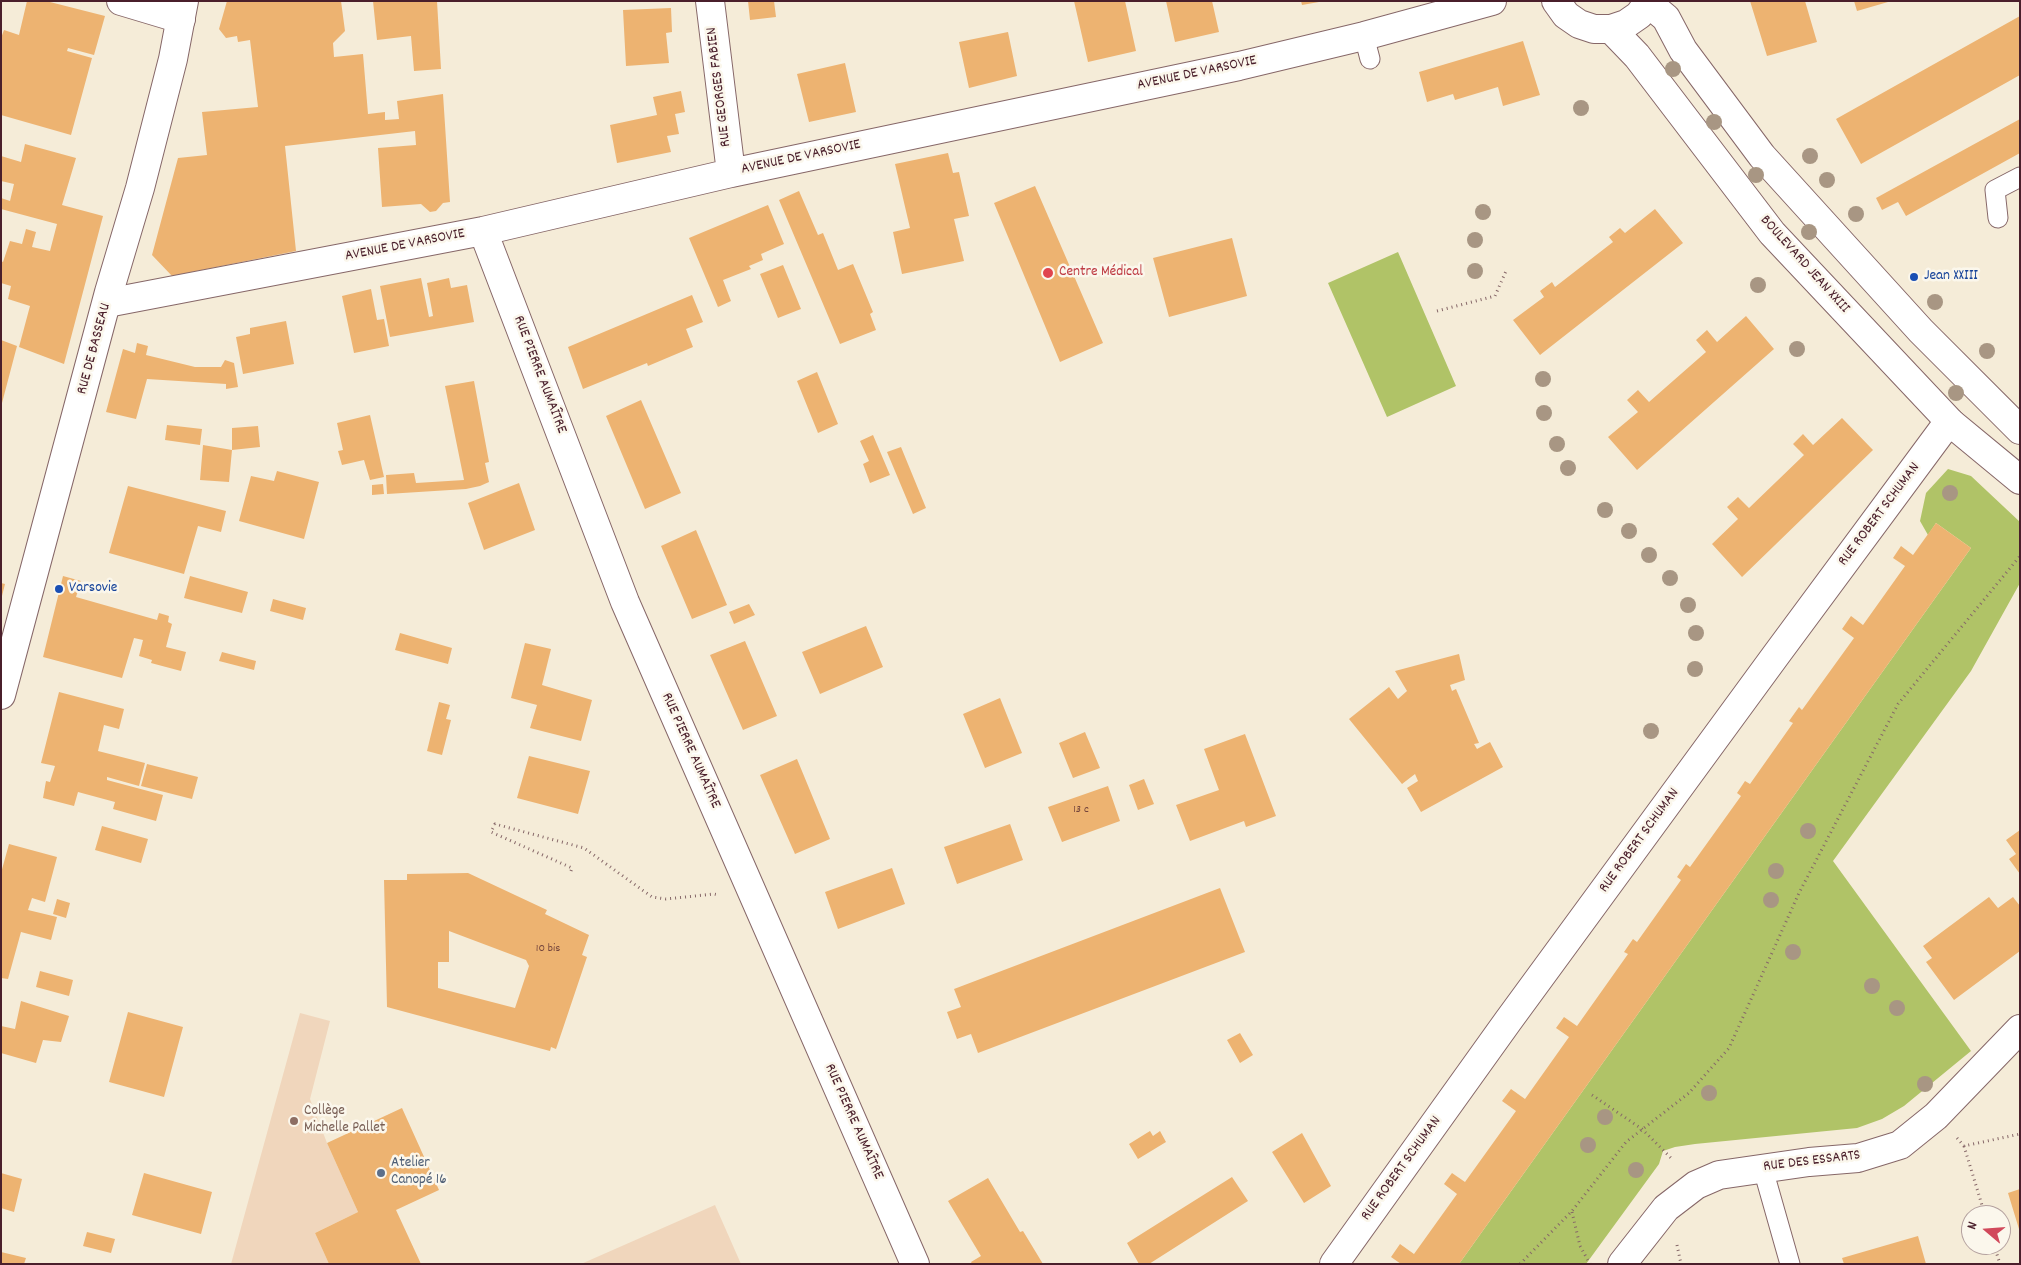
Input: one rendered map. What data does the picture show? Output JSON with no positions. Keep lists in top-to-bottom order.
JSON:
{
  "streets": {
    "street": [
      "AVENUE DE VARSOVIE",
      "RUE GEORGES FABIEN",
      "BOULEVARD JEAN XXIII",
      "RUE DE BASSEAU",
      "RUE PIERRE AUMAÎTRE",
      "RUE ROBERT SCHUMAN",
      "RUE DES ESSARTS"
    ]
  },
  "crossings": [
    ["AVENUE DE VARSOVIE", "RUE GEORGES FABIEN"],
    ["AVENUE DE VARSOVIE", "RUE DE BASSEAU"],
    ["AVENUE DE VARSOVIE", "RUE PIERRE AUMAÎTRE"],
    ["BOULEVARD JEAN XXIII", "RUE ROBERT SCHUMAN"]
  ],
  "places": [
    "Centre Médical",
    "Jean XXIII",
    "Varsovie",
    "Collège Michelle Pallet",
    "Atelier Canopé 16"
  ],
  "house_numbers": ["13 c", "10 bis"],
  "north": "left"
}
